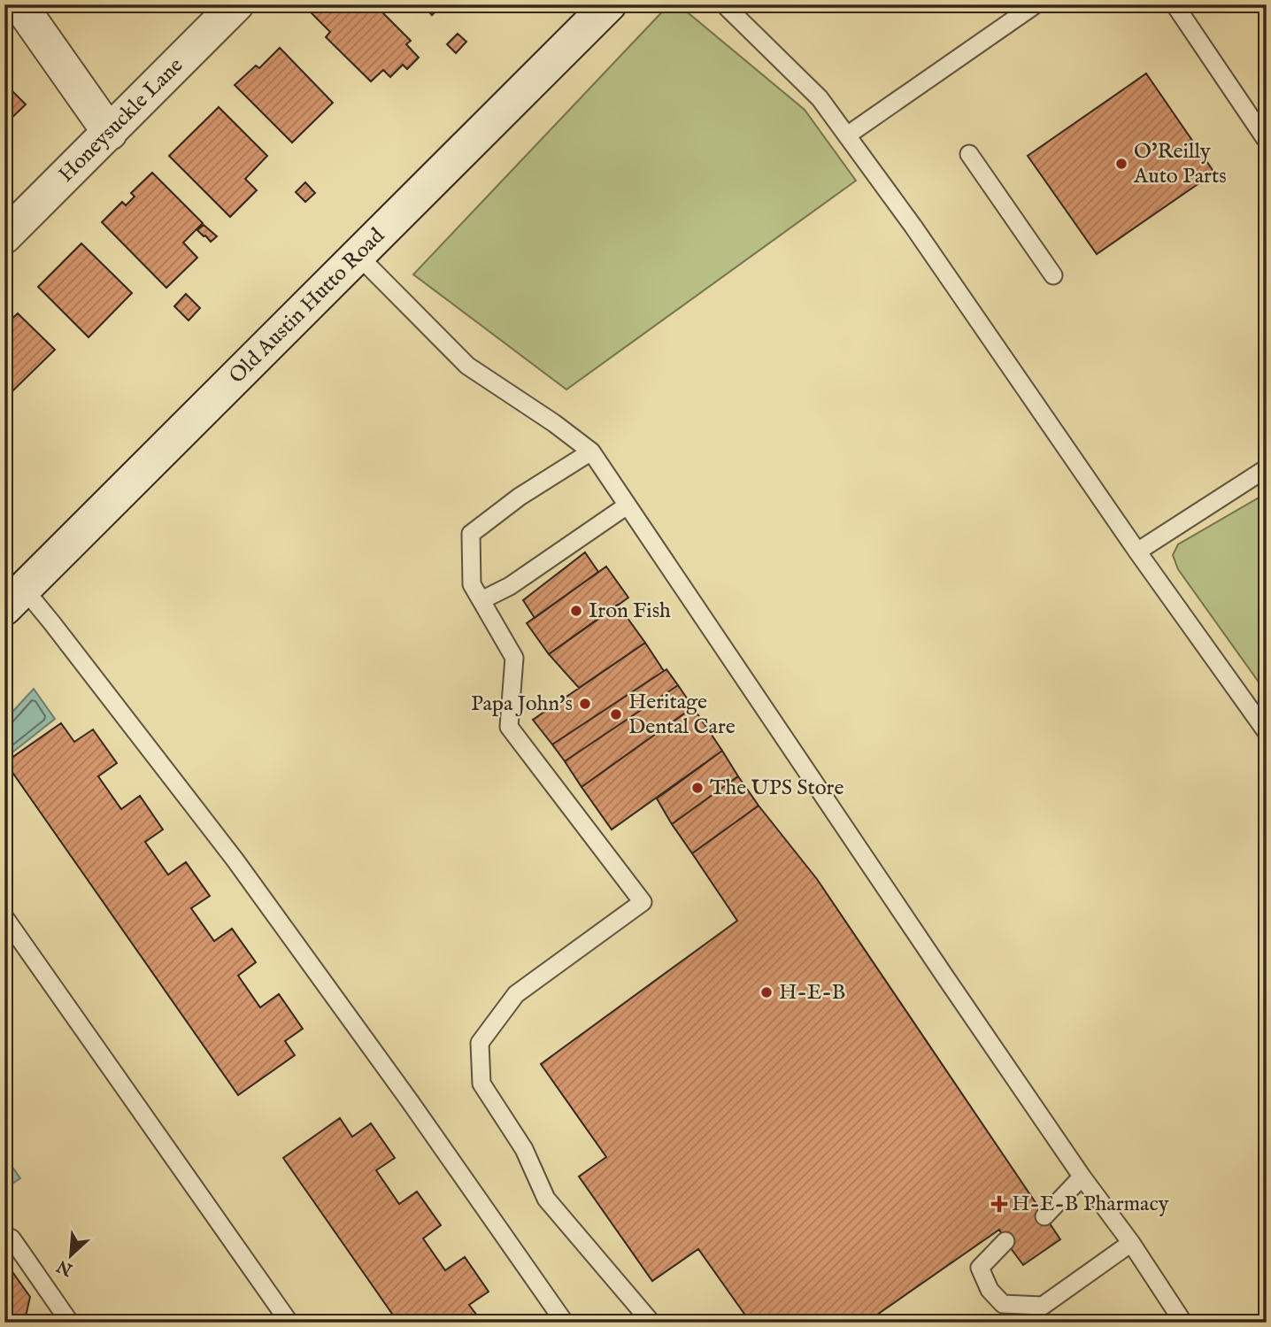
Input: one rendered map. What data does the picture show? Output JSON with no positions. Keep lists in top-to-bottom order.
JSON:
{
  "streets": {
    "street": ["Honeysuckle Lane", "Old Austin Hutto Road"]
  },
  "places": {
    "other": [
      "O'Reilly Auto Parts",
      "Iron Fish",
      "Papa John's",
      "Heritage Dental Care",
      "The UPS Store",
      "H-E-B"
    ],
    "health": ["H-E-B Pharmacy"]
  },
  "north": "bottom left"
}
